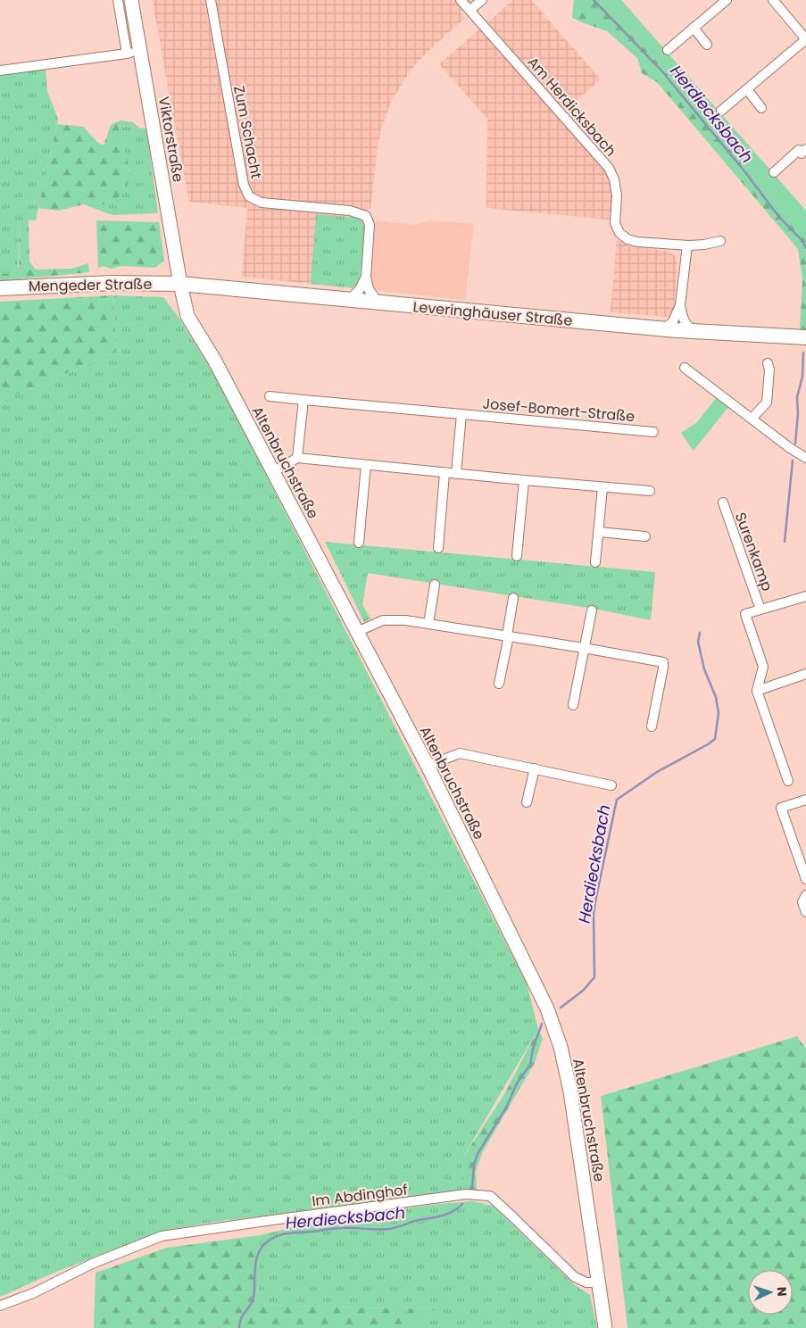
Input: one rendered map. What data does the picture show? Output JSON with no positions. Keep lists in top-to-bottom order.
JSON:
{
  "streets": {
    "main road": ["Mengeder Straße", "Leveringhäuser Straße"],
    "street": [
      "Am Herdicksbach",
      "Zum Schacht",
      "Viktorstraße",
      "Josef-Bomert-Straße",
      "Altenbruchstraße",
      "Surenkamp",
      "Im Abdinghof"
    ]
  },
  "crossings": [
    ["Zum Schacht", "Leveringhäuser Straße"],
    ["Viktorstraße", "Mengeder Straße"],
    ["Viktorstraße", "Leveringhäuser Straße"],
    ["Viktorstraße", "Altenbruchstraße"],
    ["Mengeder Straße", "Leveringhäuser Straße"],
    ["Mengeder Straße", "Altenbruchstraße"],
    ["Leveringhäuser Straße", "Altenbruchstraße"],
    ["Altenbruchstraße", "Im Abdinghof"]
  ],
  "water": ["Herdiecksbach"],
  "north": "right"
}
